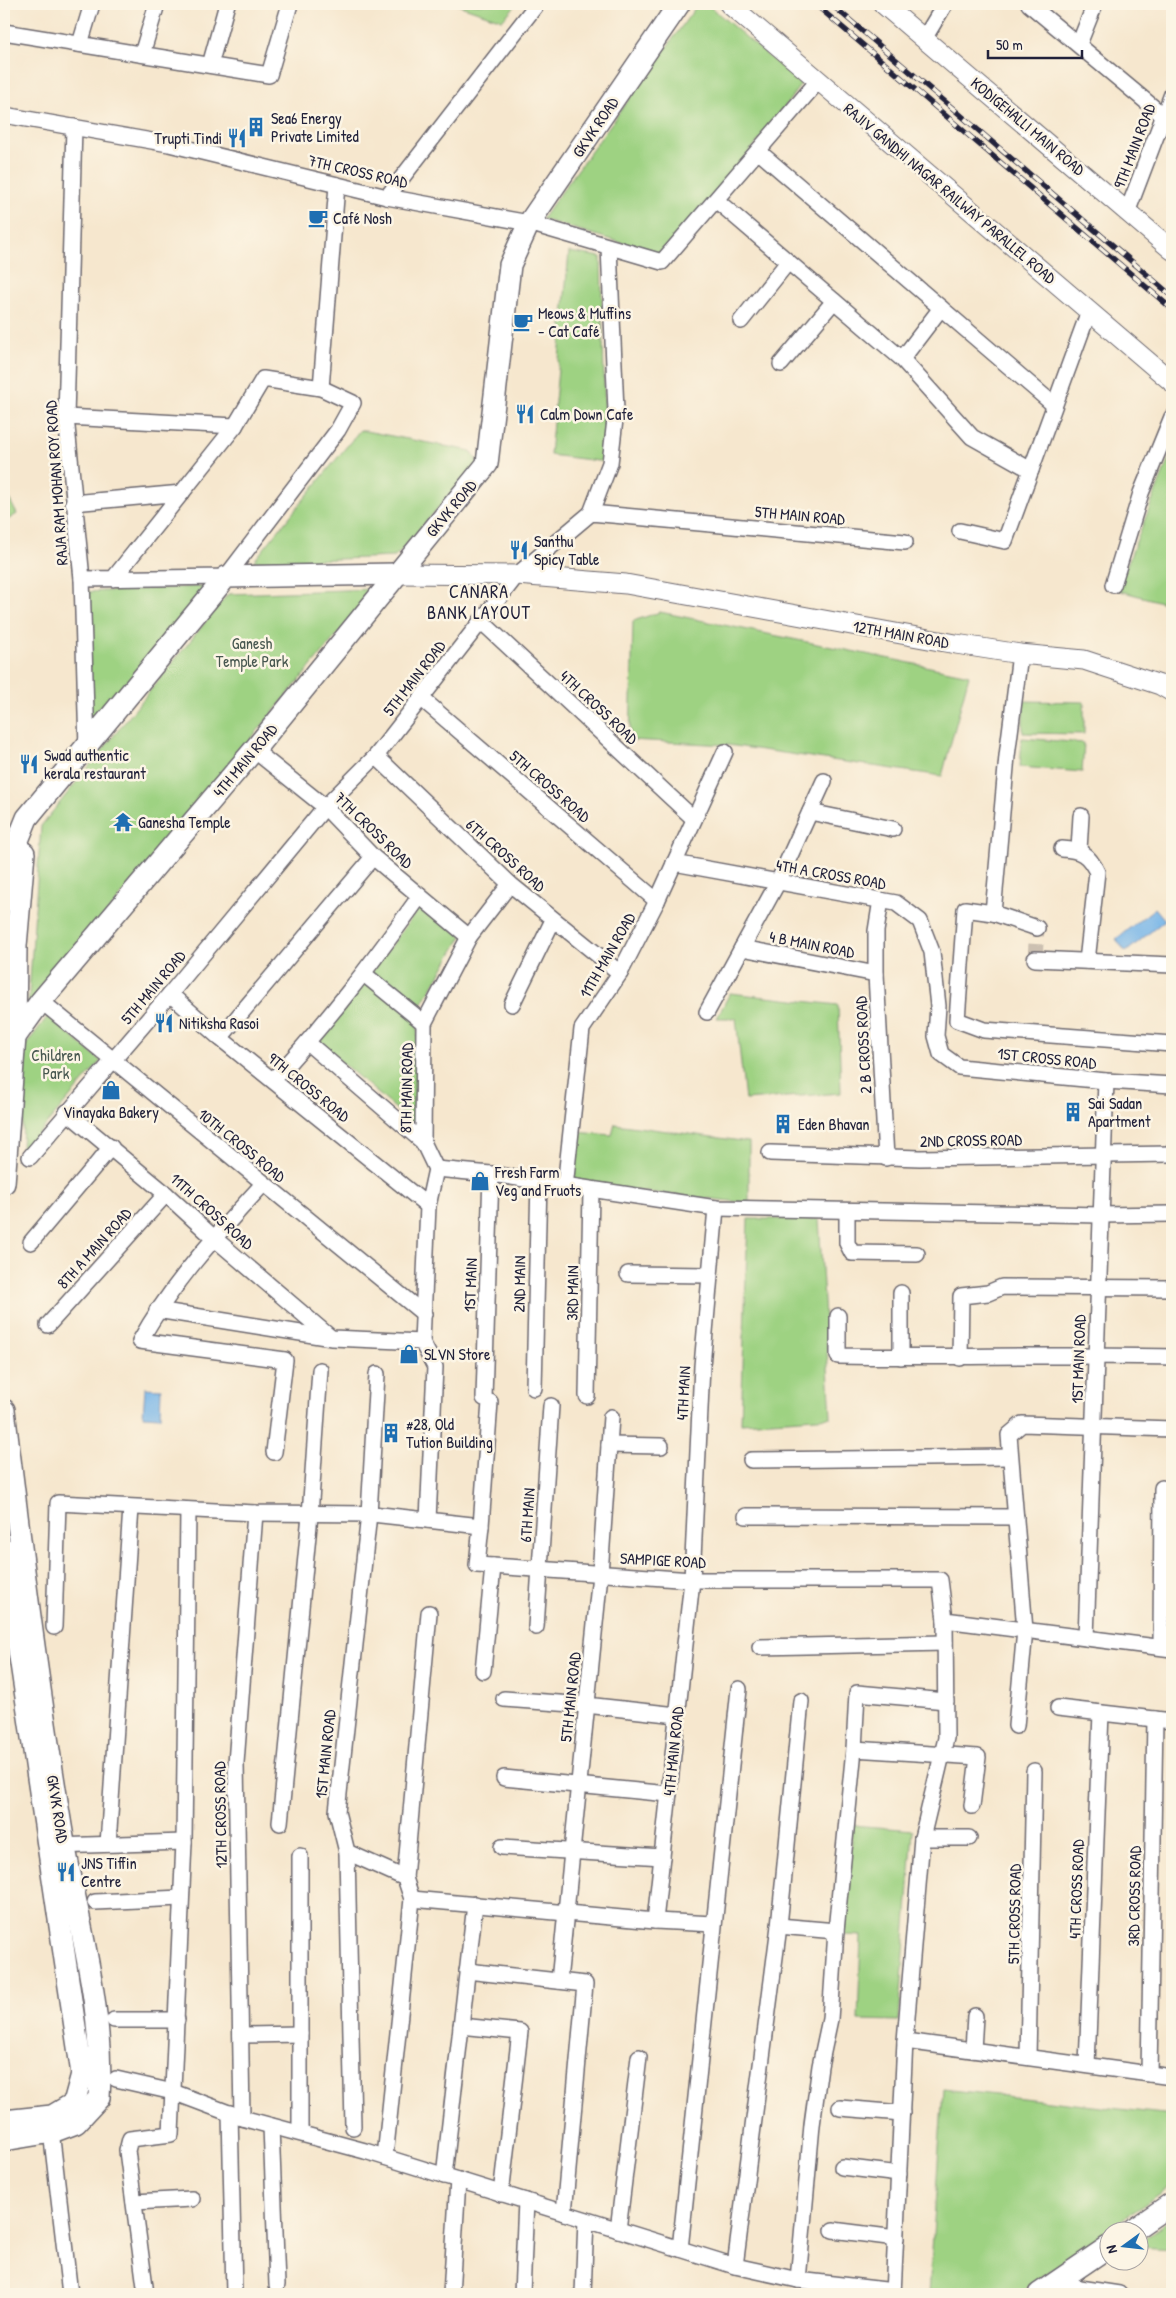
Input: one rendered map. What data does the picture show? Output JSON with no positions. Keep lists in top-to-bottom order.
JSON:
{
  "streets": {
    "main road": ["GKVK ROAD", "4TH MAIN ROAD"],
    "street": [
      "KODIGEHALLI MAIN ROAD",
      "9TH MAIN ROAD",
      "7TH CROSS ROAD",
      "RAJIV GANDHI NAGAR RAILWAY PARALLEL ROAD",
      "RAJA RAM MOHAN ROY ROAD",
      "5TH MAIN ROAD",
      "12TH MAIN ROAD",
      "4TH CROSS ROAD",
      "5TH CROSS ROAD",
      "6TH CROSS ROAD",
      "4TH A CROSS ROAD",
      "4 B MAIN ROAD",
      "11TH MAIN ROAD",
      "2 B CROSS ROAD",
      "1ST CROSS ROAD",
      "9TH CROSS ROAD",
      "8TH MAIN ROAD",
      "2ND CROSS ROAD",
      "10TH CROSS ROAD",
      "11TH CROSS ROAD",
      "8TH A MAIN ROAD",
      "2ND MAIN",
      "1ST MAIN",
      "3RD MAIN",
      "1ST MAIN ROAD",
      "4TH MAIN",
      "6TH MAIN",
      "SAMPIGE ROAD",
      "12TH CROSS ROAD",
      "3RD CROSS ROAD"
    ]
  },
  "crossings": [
    ["KODIGEHALLI MAIN ROAD", "9TH MAIN ROAD"],
    ["GKVK ROAD", "7TH CROSS ROAD"],
    ["GKVK ROAD", "12TH MAIN ROAD"],
    ["GKVK ROAD", "4TH MAIN ROAD"],
    ["7TH CROSS ROAD", "RAJA RAM MOHAN ROY ROAD"],
    ["7TH CROSS ROAD", "5TH MAIN ROAD"],
    ["7TH CROSS ROAD", "4TH MAIN ROAD"],
    ["7TH CROSS ROAD", "8TH MAIN ROAD"],
    ["5TH MAIN ROAD", "12TH MAIN ROAD"],
    ["5TH MAIN ROAD", "4TH CROSS ROAD"],
    ["5TH MAIN ROAD", "5TH CROSS ROAD"],
    ["5TH MAIN ROAD", "6TH CROSS ROAD"],
    ["5TH MAIN ROAD", "9TH CROSS ROAD"],
    ["5TH MAIN ROAD", "10TH CROSS ROAD"],
    ["5TH MAIN ROAD", "11TH CROSS ROAD"],
    ["5TH MAIN ROAD", "SAMPIGE ROAD"],
    ["12TH MAIN ROAD", "4TH MAIN ROAD"],
    ["4TH CROSS ROAD", "11TH MAIN ROAD"],
    ["4TH MAIN ROAD", "10TH CROSS ROAD"],
    ["4TH MAIN ROAD", "4TH MAIN"],
    ["4TH MAIN ROAD", "SAMPIGE ROAD"],
    ["5TH CROSS ROAD", "11TH MAIN ROAD"],
    ["6TH CROSS ROAD", "11TH MAIN ROAD"],
    ["6TH CROSS ROAD", "8TH MAIN ROAD"],
    ["4TH A CROSS ROAD", "11TH MAIN ROAD"],
    ["4TH A CROSS ROAD", "2 B CROSS ROAD"],
    ["4TH A CROSS ROAD", "1ST CROSS ROAD"],
    ["4 B MAIN ROAD", "2 B CROSS ROAD"],
    ["2 B CROSS ROAD", "2ND CROSS ROAD"],
    ["1ST CROSS ROAD", "1ST MAIN ROAD"],
    ["2ND CROSS ROAD", "1ST MAIN ROAD"],
    ["11TH CROSS ROAD", "8TH A MAIN ROAD"],
    ["1ST MAIN", "SAMPIGE ROAD"],
    ["4TH MAIN", "SAMPIGE ROAD"],
    ["6TH MAIN", "SAMPIGE ROAD"]
  ],
  "districts": ["CANARA BANK LAYOUT"],
  "parks": ["Ganesh Temple Park", "Children Park"],
  "places": {
    "building": [
      "Sea6 Energy Private Limited",
      "Sai Sadan Apartment",
      "Eden Bhavan",
      "#28, Old Tution Building"
    ],
    "restaurant": [
      "Trupti Tindi",
      "Calm Down Cafe",
      "Santhu Spicy Table",
      "Swad authentic kerala restaurant",
      "Nitiksha Rasoi",
      "JNS Tiffin Centre"
    ],
    "cafe": ["Café Nosh", "Meows & Muffins - Cat Café"],
    "temple": ["Ganesha Temple"],
    "shop": ["Vinayaka Bakery", "Fresh Farm Veg and Fruots", "SLVN Store"]
  },
  "scale_bar": "50 m",
  "north": "left"
}
